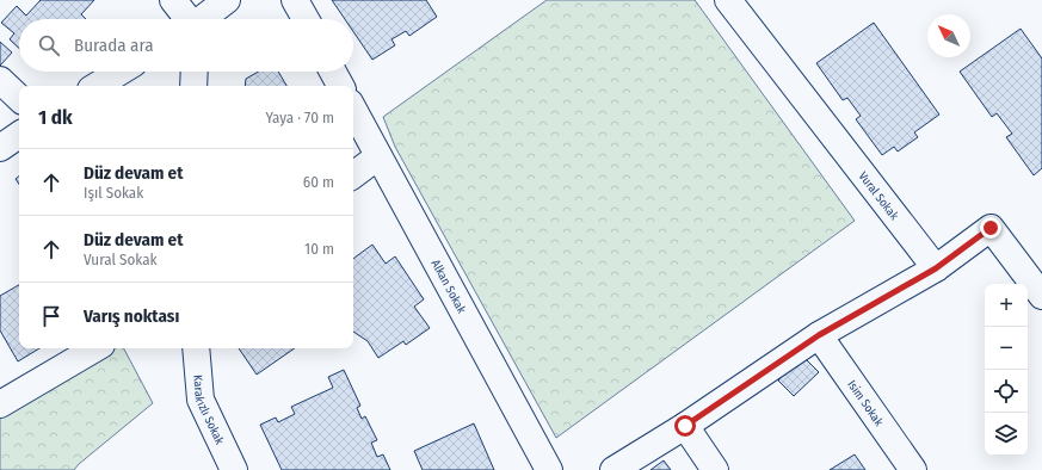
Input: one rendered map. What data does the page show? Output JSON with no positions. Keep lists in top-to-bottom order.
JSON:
{
  "streets": {
    "street": [
      "Vural Sokak",
      "Alkan Sokak",
      "Isim Sokak",
      "Karakızlı Sokak"
    ]
  },
  "north": "top left",
  "page": {
    "search": "Burada ara",
    "heading": ["1 dk", "Yaya · 70 m"],
    "list": [
      ["Düz devam et", "Işıl Sokak", "60 m"],
      ["Düz devam et", "Vural Sokak", "10 m"],
      "Varış noktası"
    ],
    "map_buttons": ["+", "−"]
  }
}
